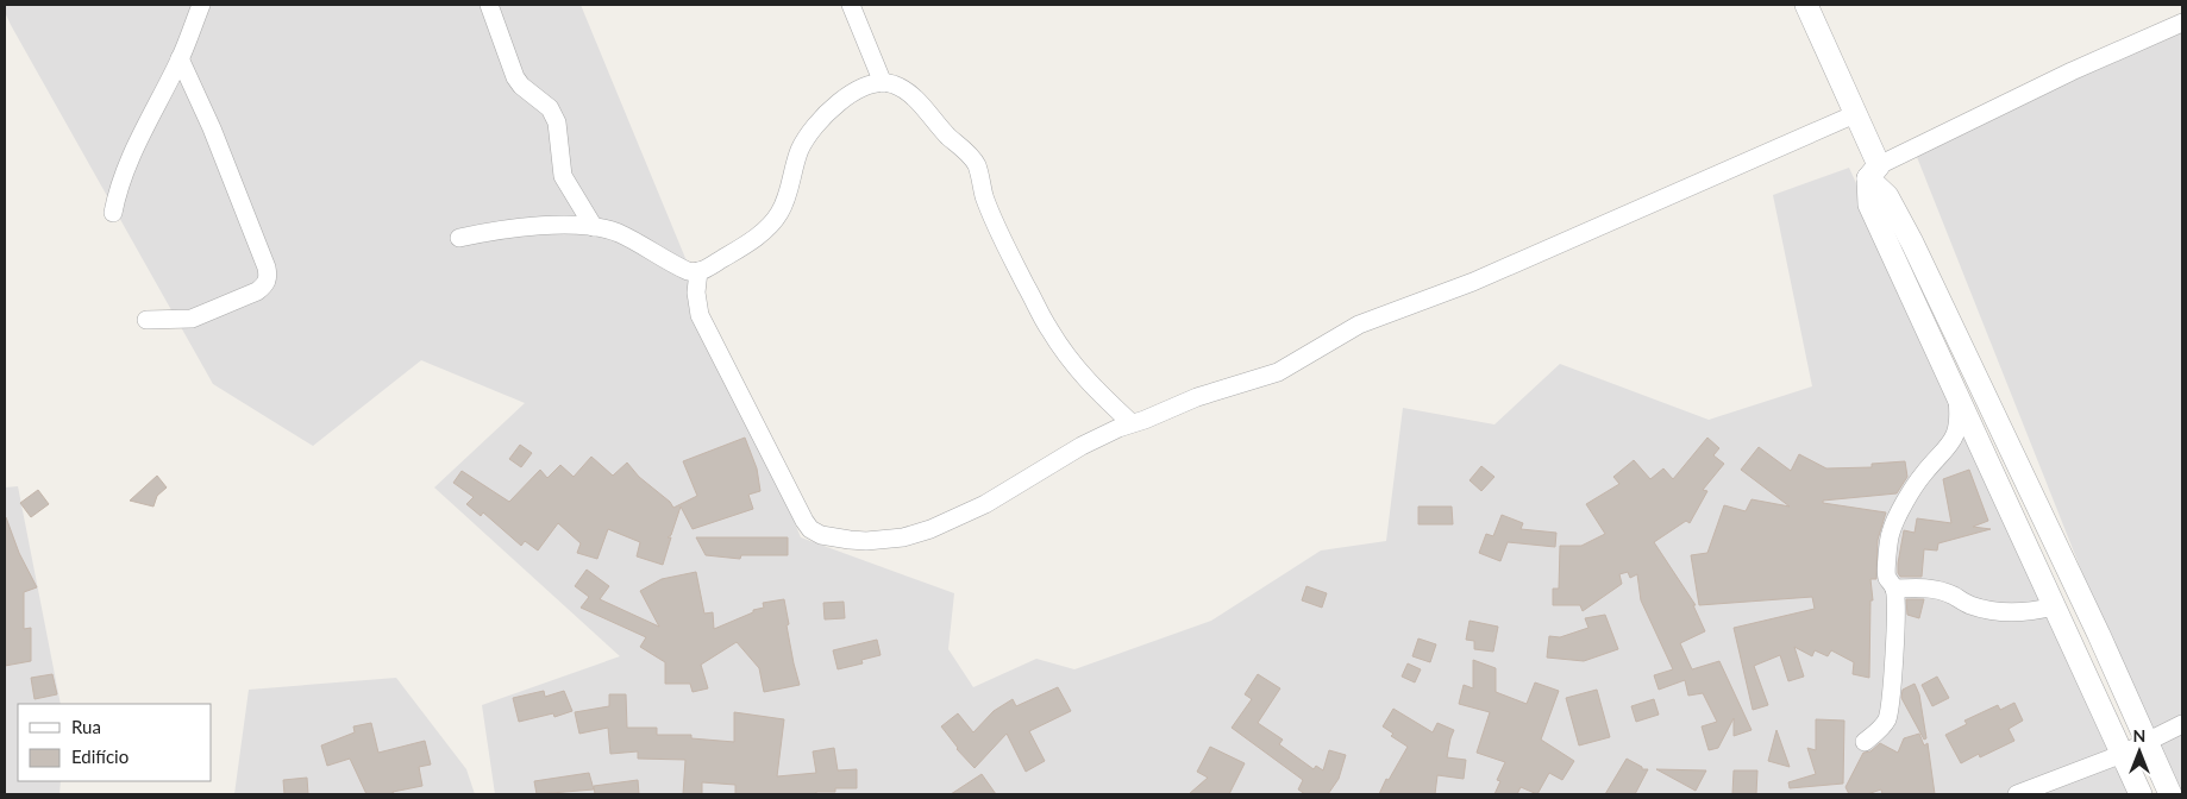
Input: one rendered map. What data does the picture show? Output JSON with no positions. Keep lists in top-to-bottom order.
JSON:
{
  "legend": ["Rua", "Edifício"],
  "north": "top"
}
